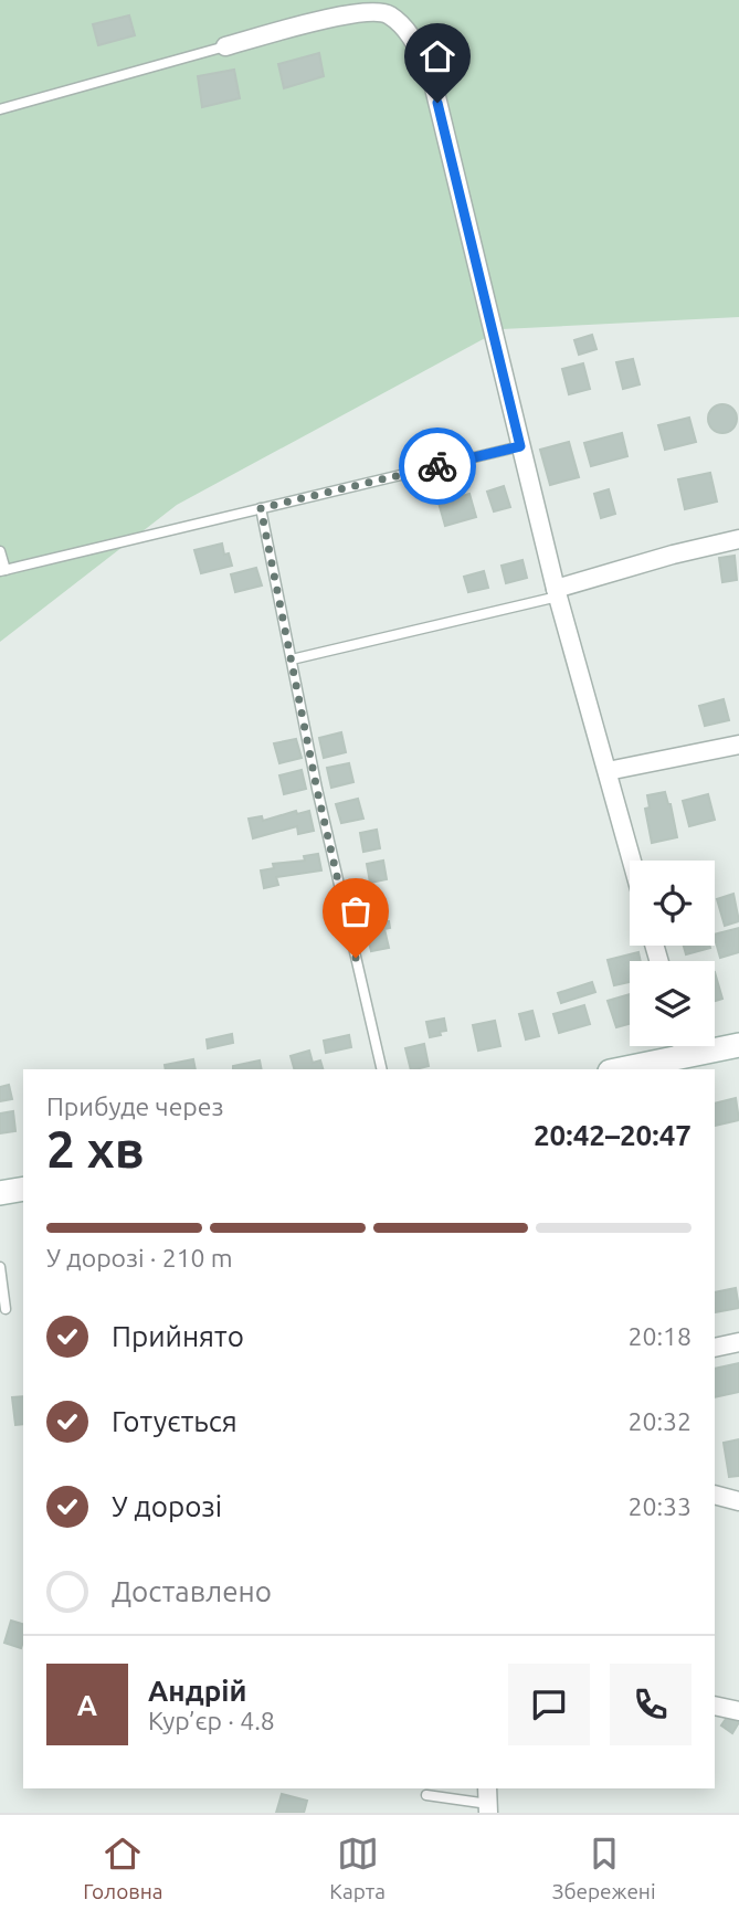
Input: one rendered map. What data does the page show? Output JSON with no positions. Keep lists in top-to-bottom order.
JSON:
{
  "page": {
    "heading": ["2 хв", "Прибуде через", "20:42–20:47"],
    "panel": ["Андрій", "Кур’єр · 4.8"],
    "bar": "У дорозі · 210 m",
    "list": [
      ["Прийнято", "20:18"],
      ["Готується", "20:32"],
      ["У дорозі", "20:33"],
      "Доставлено"
    ],
    "round": "А",
    "tabs": ["Головна", "Карта", "Збережені"]
  }
}
